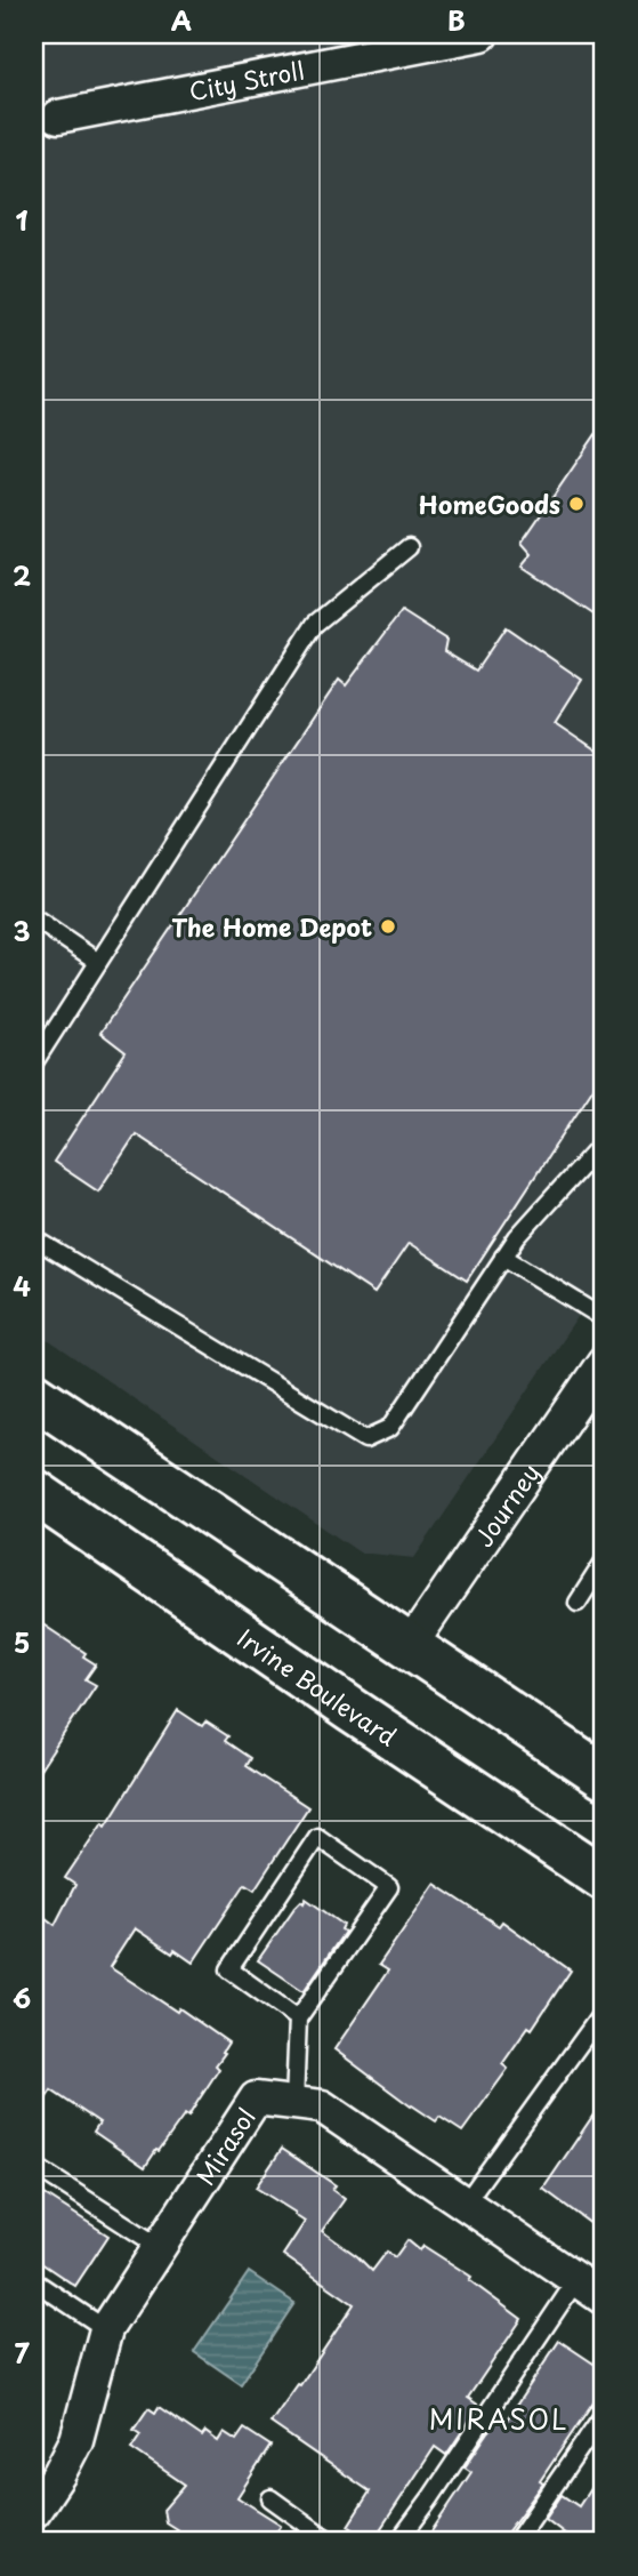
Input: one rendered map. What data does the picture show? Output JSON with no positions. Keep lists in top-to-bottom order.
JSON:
{
  "streets": {
    "main road": ["Irvine Boulevard"],
    "street": ["City Stroll", "Journey", "Mirasol"]
  },
  "districts": ["MIRASOL"],
  "places": ["HomeGoods", "The Home Depot"],
  "grid": {
    "columns": ["A", "B"],
    "rows": [
      "1",
      "2",
      "3",
      "4",
      "5",
      "6",
      "7"
    ]
  }
}
